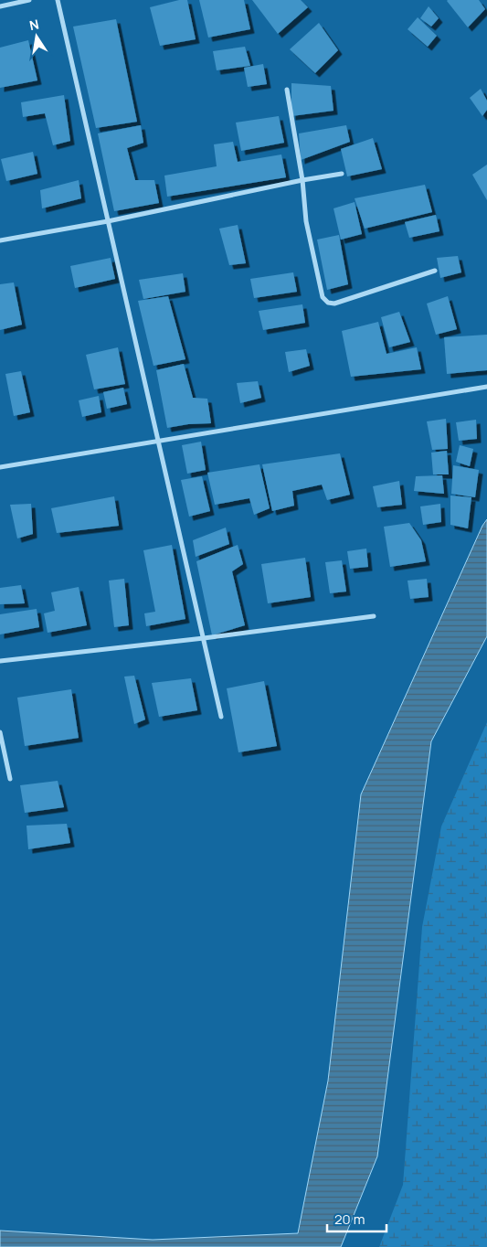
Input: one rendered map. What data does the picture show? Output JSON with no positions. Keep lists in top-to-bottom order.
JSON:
{
  "scale_bar": "20 m",
  "north": "top"
}
